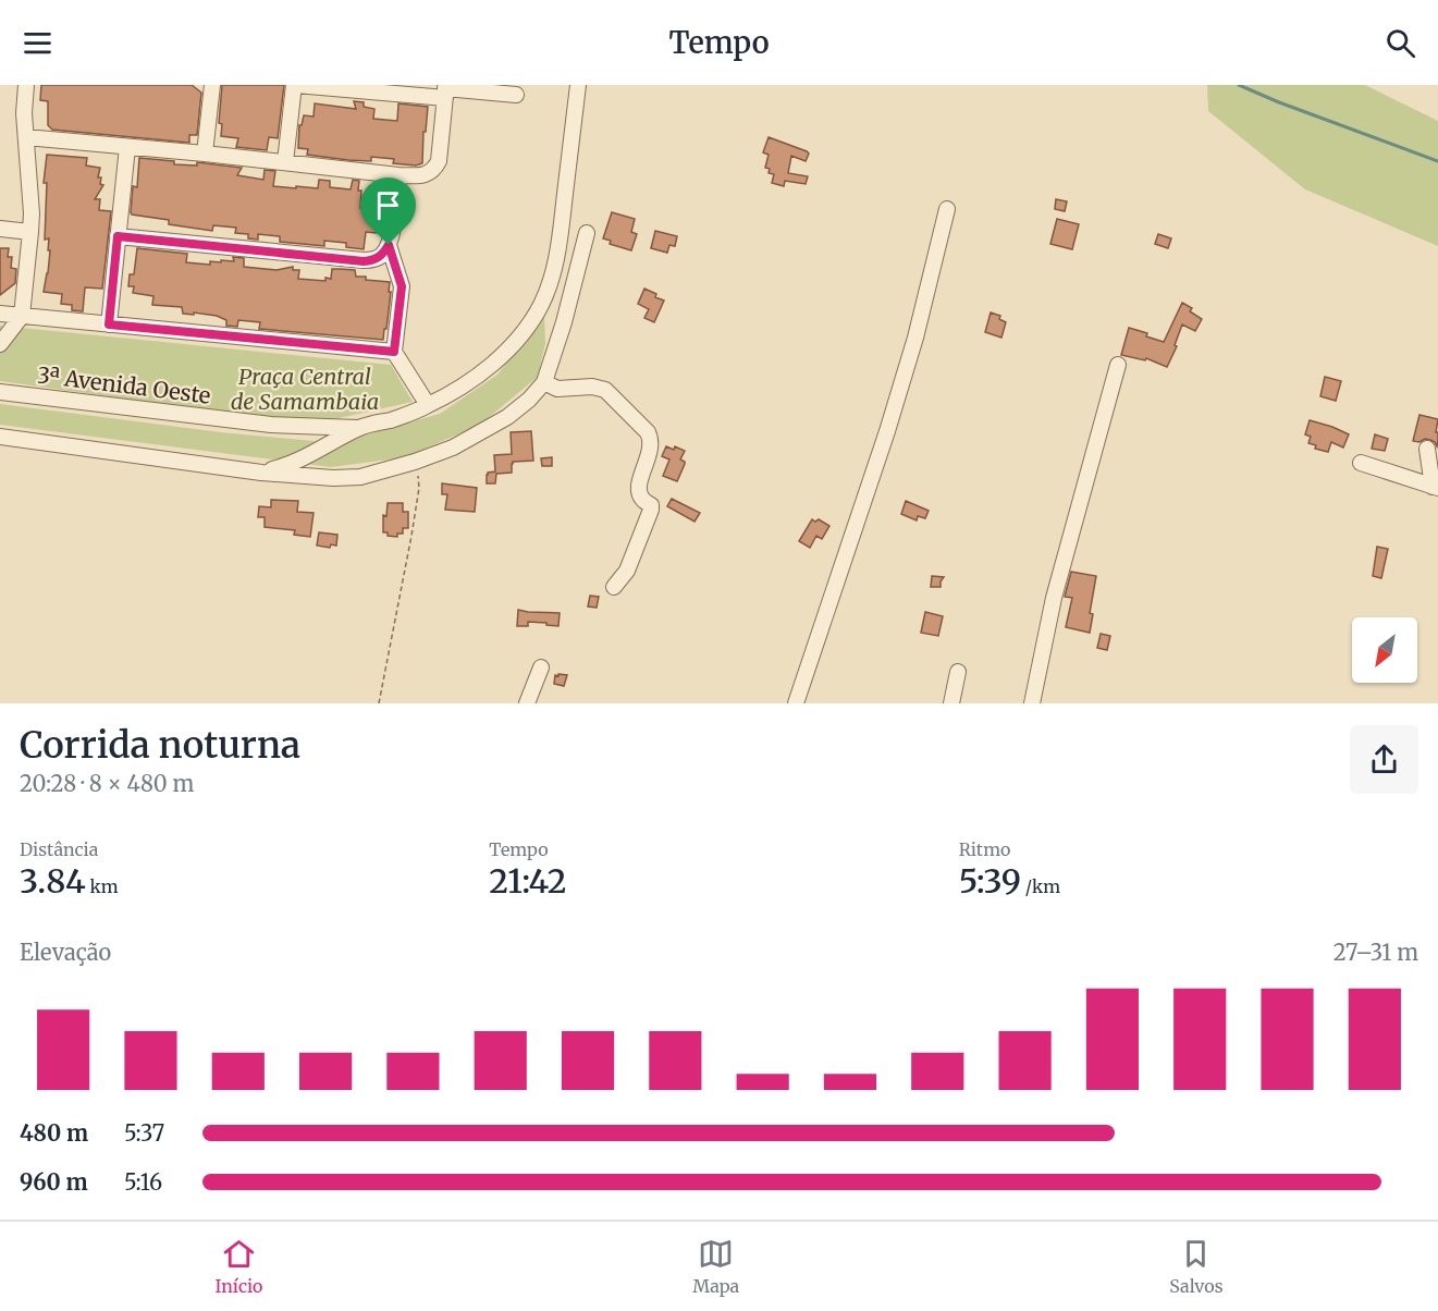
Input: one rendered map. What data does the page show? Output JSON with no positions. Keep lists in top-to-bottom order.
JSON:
{
  "streets": {
    "street": ["3ª Avenida Oeste"]
  },
  "parks": ["Praça Central de Samambaia"],
  "north": "bottom left",
  "page": {
    "header": "Tempo",
    "heading": ["Corrida noturna", "20:28 · 8 × 480 m"],
    "stats": [
      ["Distância", "3.84 km"],
      ["Tempo", "21:42"],
      ["Ritmo", "5:39 /km"]
    ],
    "chart": ["Elevação", "27–31 m"],
    "list": [
      {
        "name": "480 m",
        "note": "5:37"
      },
      {
        "name": "960 m",
        "note": "5:16"
      }
    ],
    "tabs": ["Início", "Mapa", "Salvos"]
  }
}
